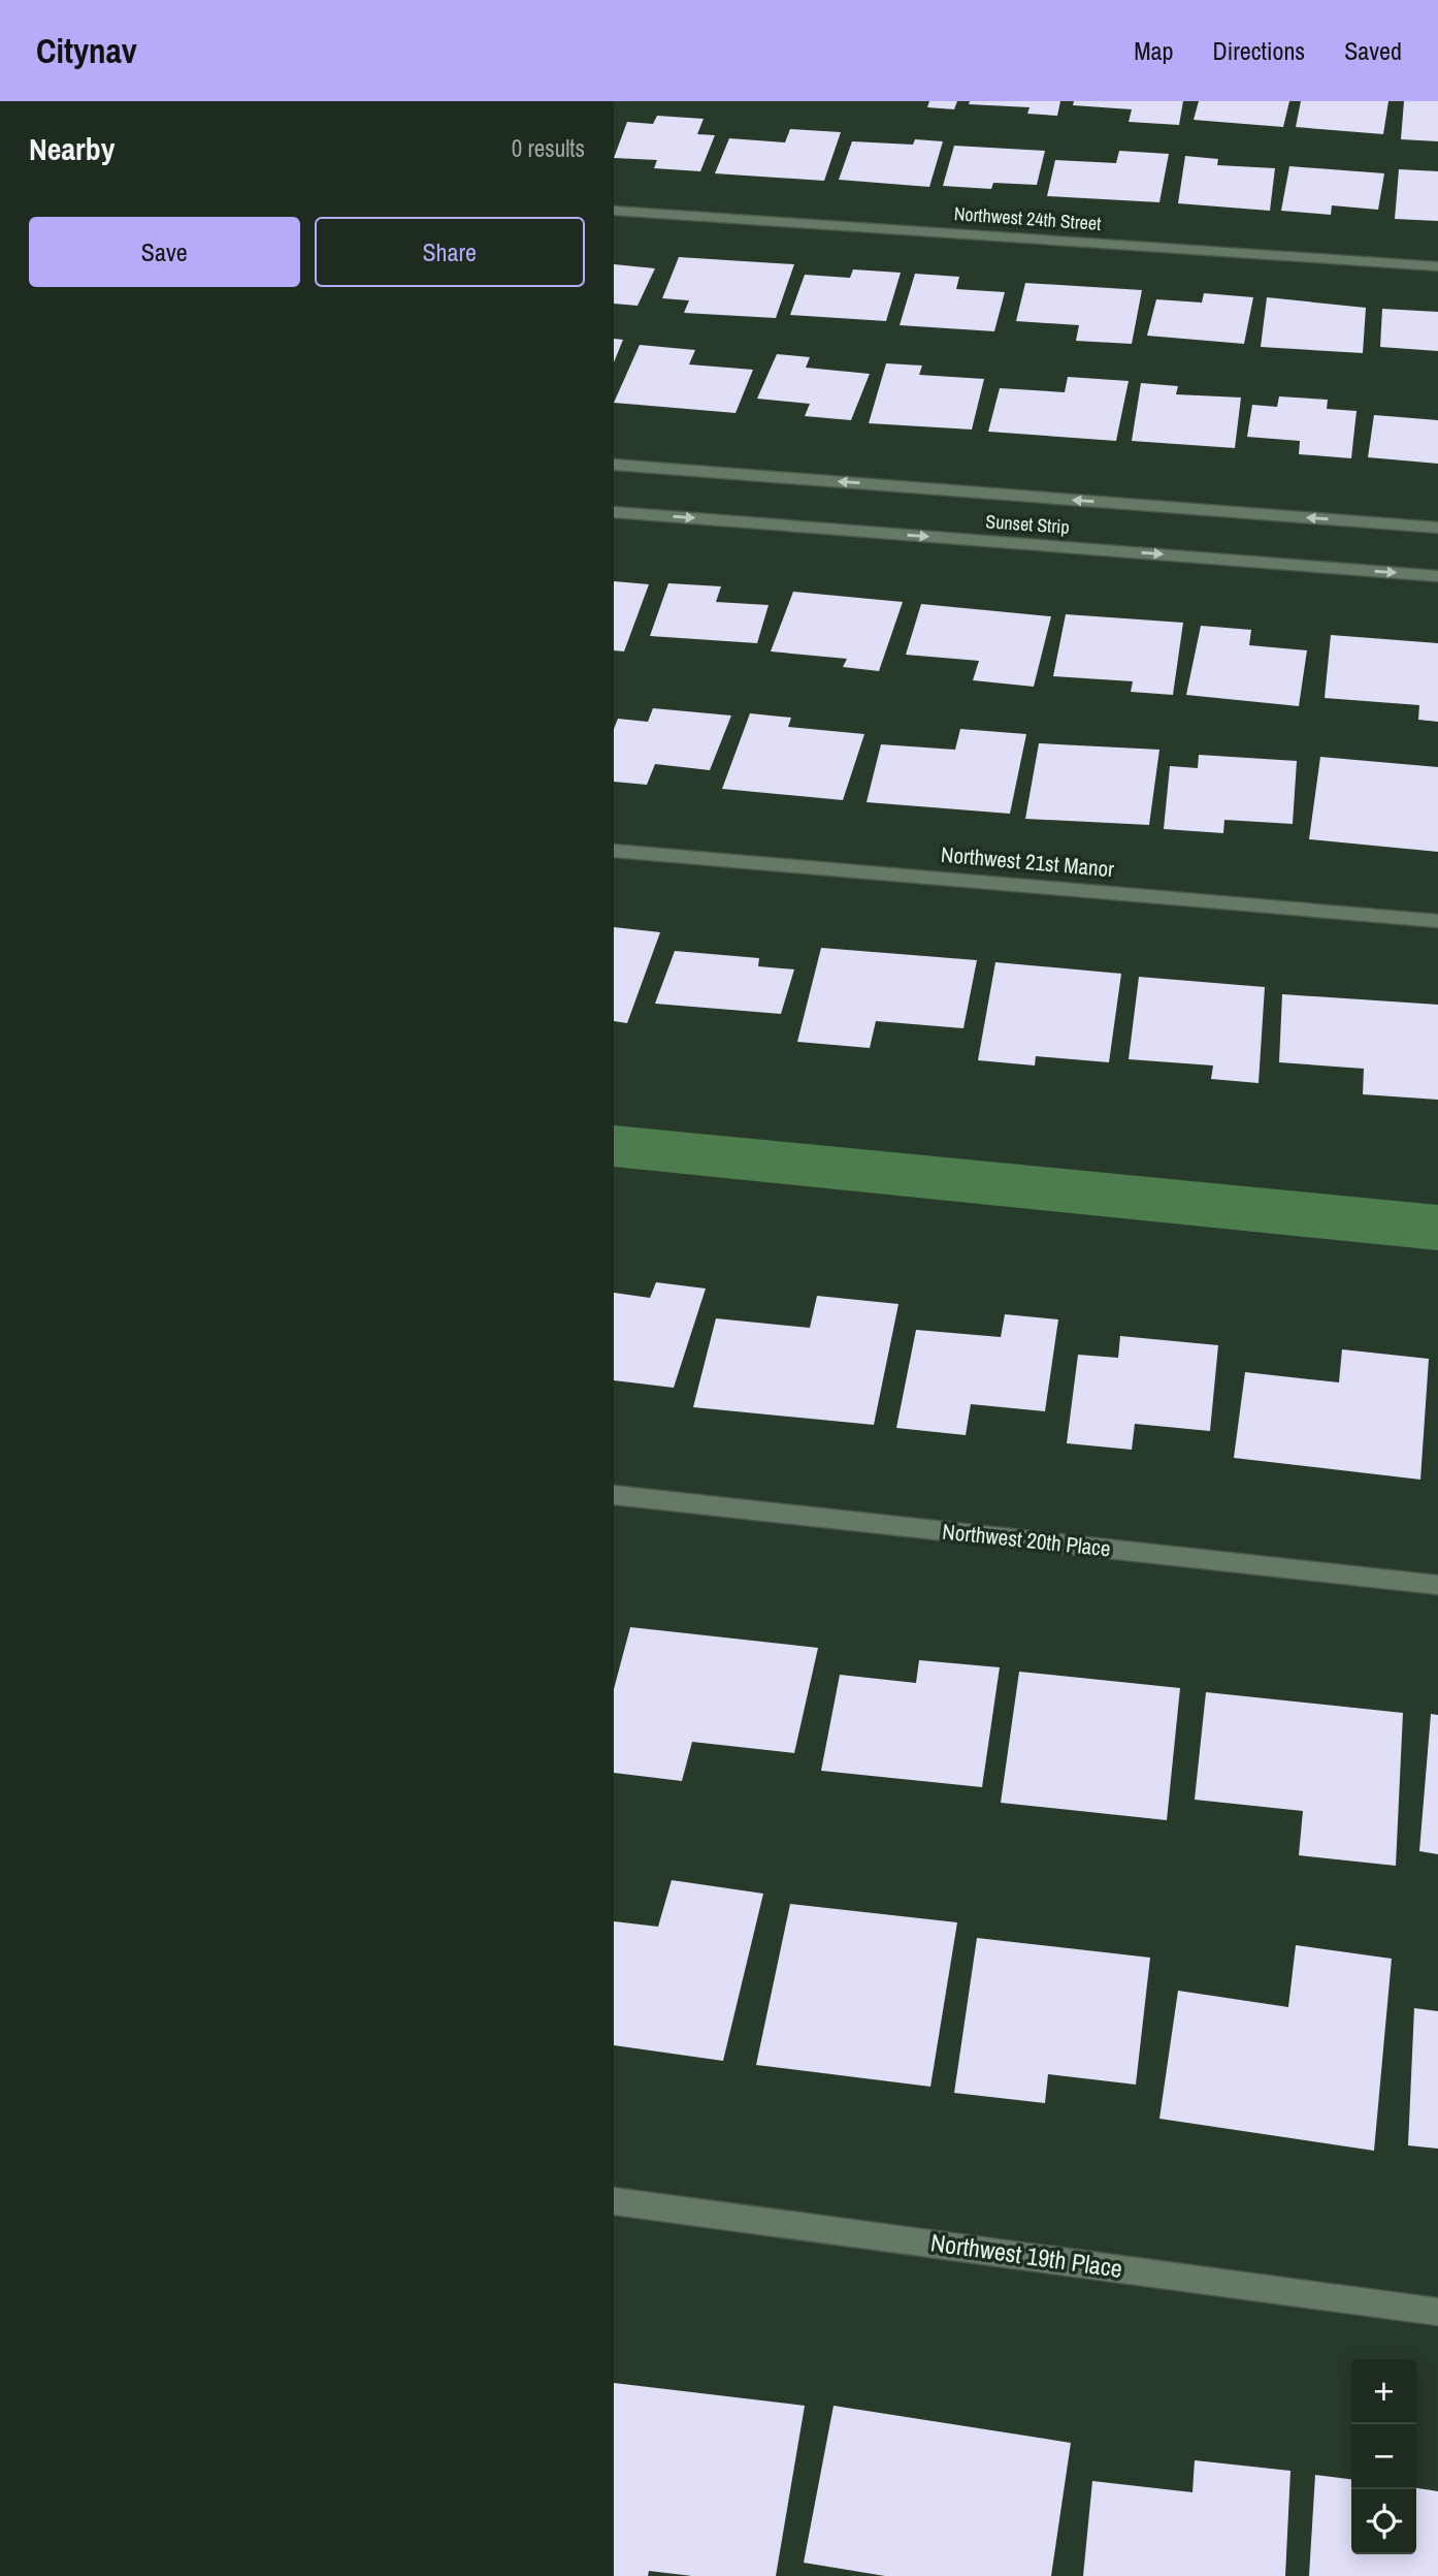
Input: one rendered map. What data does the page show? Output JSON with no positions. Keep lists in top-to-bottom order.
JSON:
{
  "streets": {
    "street": [
      "Northwest 24th Street",
      "Sunset Strip",
      "Northwest 21st Manor",
      "Northwest 20th Place",
      "Northwest 19th Place"
    ]
  },
  "page": {
    "header": "Citynav",
    "nav": ["Map", "Directions", "Saved"],
    "heading": ["Nearby", "0 results"],
    "buttons": ["Save", "Share"],
    "map_buttons": ["+", "−"]
  }
}
